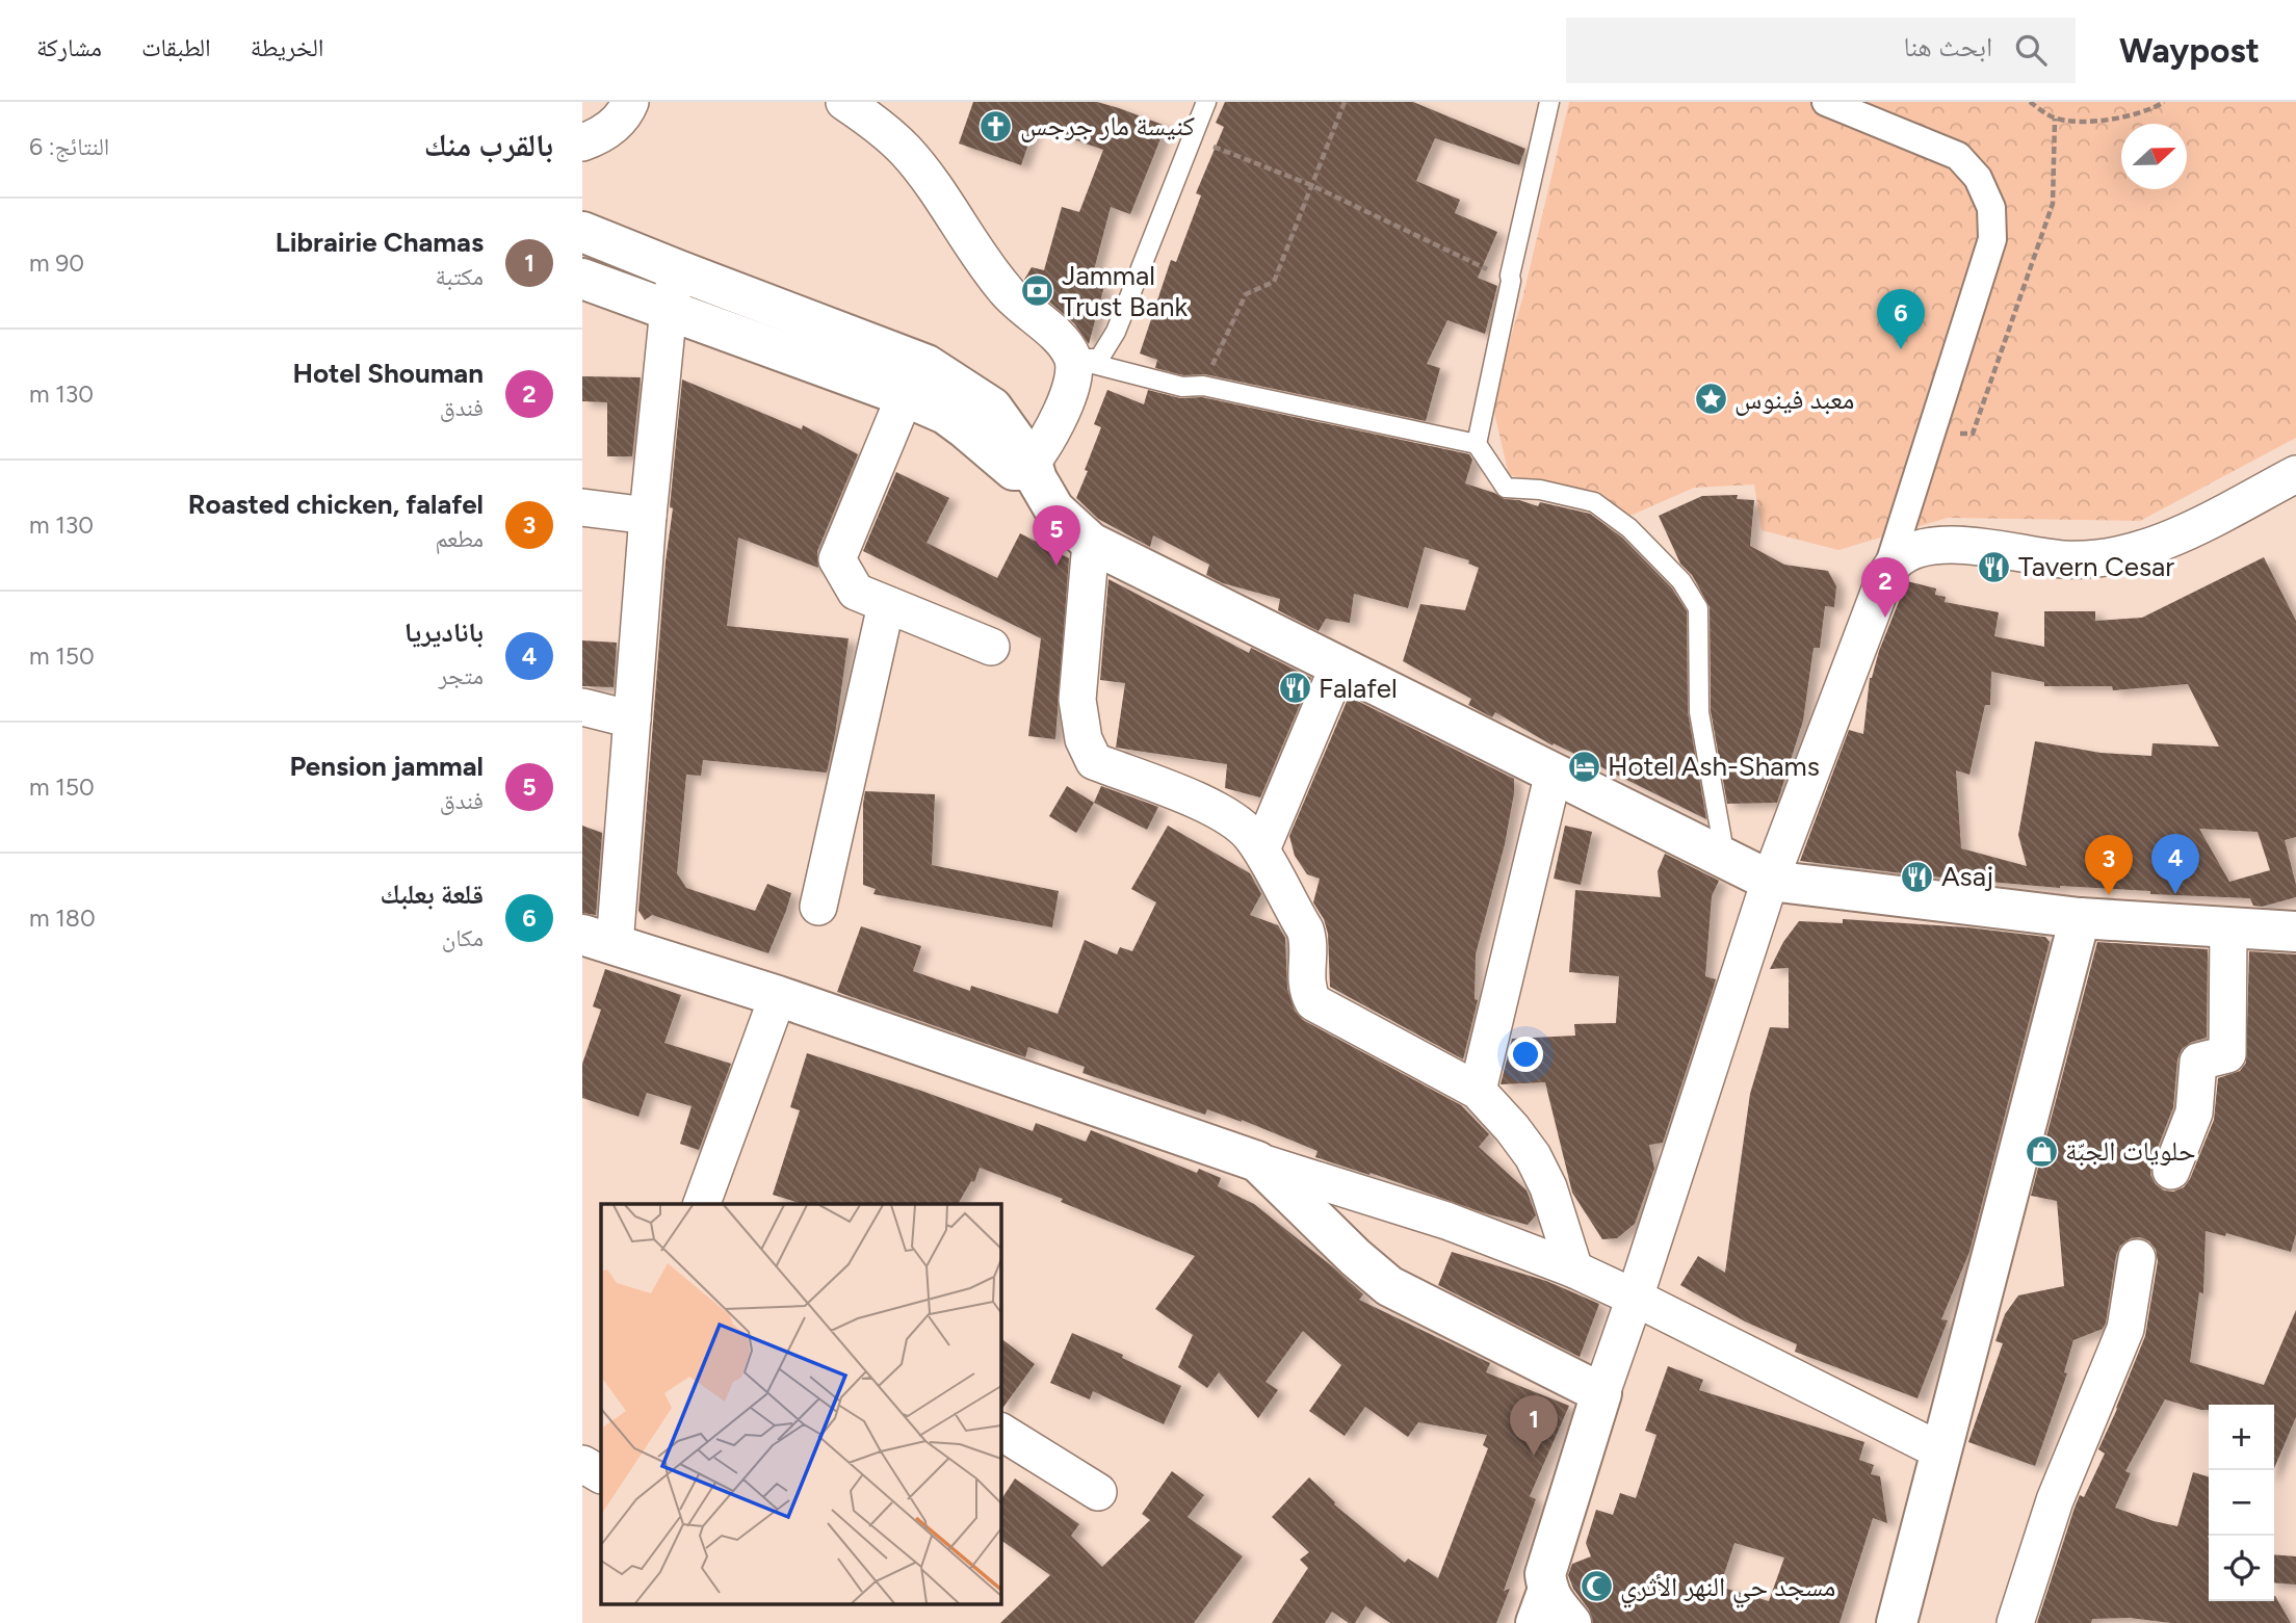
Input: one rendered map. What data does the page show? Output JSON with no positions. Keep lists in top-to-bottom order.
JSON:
{
  "places": {
    "church": ["كنيسة مار جرجس"],
    "bank": ["Jammal Trust Bank"],
    "place": ["معبد فينوس"],
    "restaurant": ["Tavern Cesar", "Falafel", "Asaj"],
    "hotel": ["Hotel Ash-Shams"],
    "shop": ["حلويات الجبّة"],
    "mosque": ["مسجد حي النهر الأثري"]
  },
  "north": "right",
  "page": {
    "header": "Waypost",
    "search": "ابحث هنا",
    "nav": ["الخريطة", "الطبقات", "مشاركة"],
    "heading": ["بالقرب منك", "النتائج: 6"],
    "list": [
      {
        "mark": "1",
        "name": "Librairie Chamas",
        "note": "مكتبة",
        "value": "90 m"
      },
      {
        "mark": "2",
        "name": "Hotel Shouman",
        "note": "فندق",
        "value": "130 m"
      },
      {
        "mark": "3",
        "name": "Roasted chicken, falafel",
        "note": "مطعم",
        "value": "130 m"
      },
      {
        "mark": "4",
        "name": "باناديريا",
        "note": "متجر",
        "value": "150 m"
      },
      {
        "mark": "5",
        "name": "Pension jammal",
        "note": "فندق",
        "value": "150 m"
      },
      {
        "mark": "6",
        "name": "قلعة بعلبك",
        "note": "مكان",
        "value": "180 m"
      }
    ],
    "pins": [
      "6",
      "5",
      "2",
      "4",
      "3",
      "1"
    ],
    "map_buttons": ["+", "−"]
  }
}
